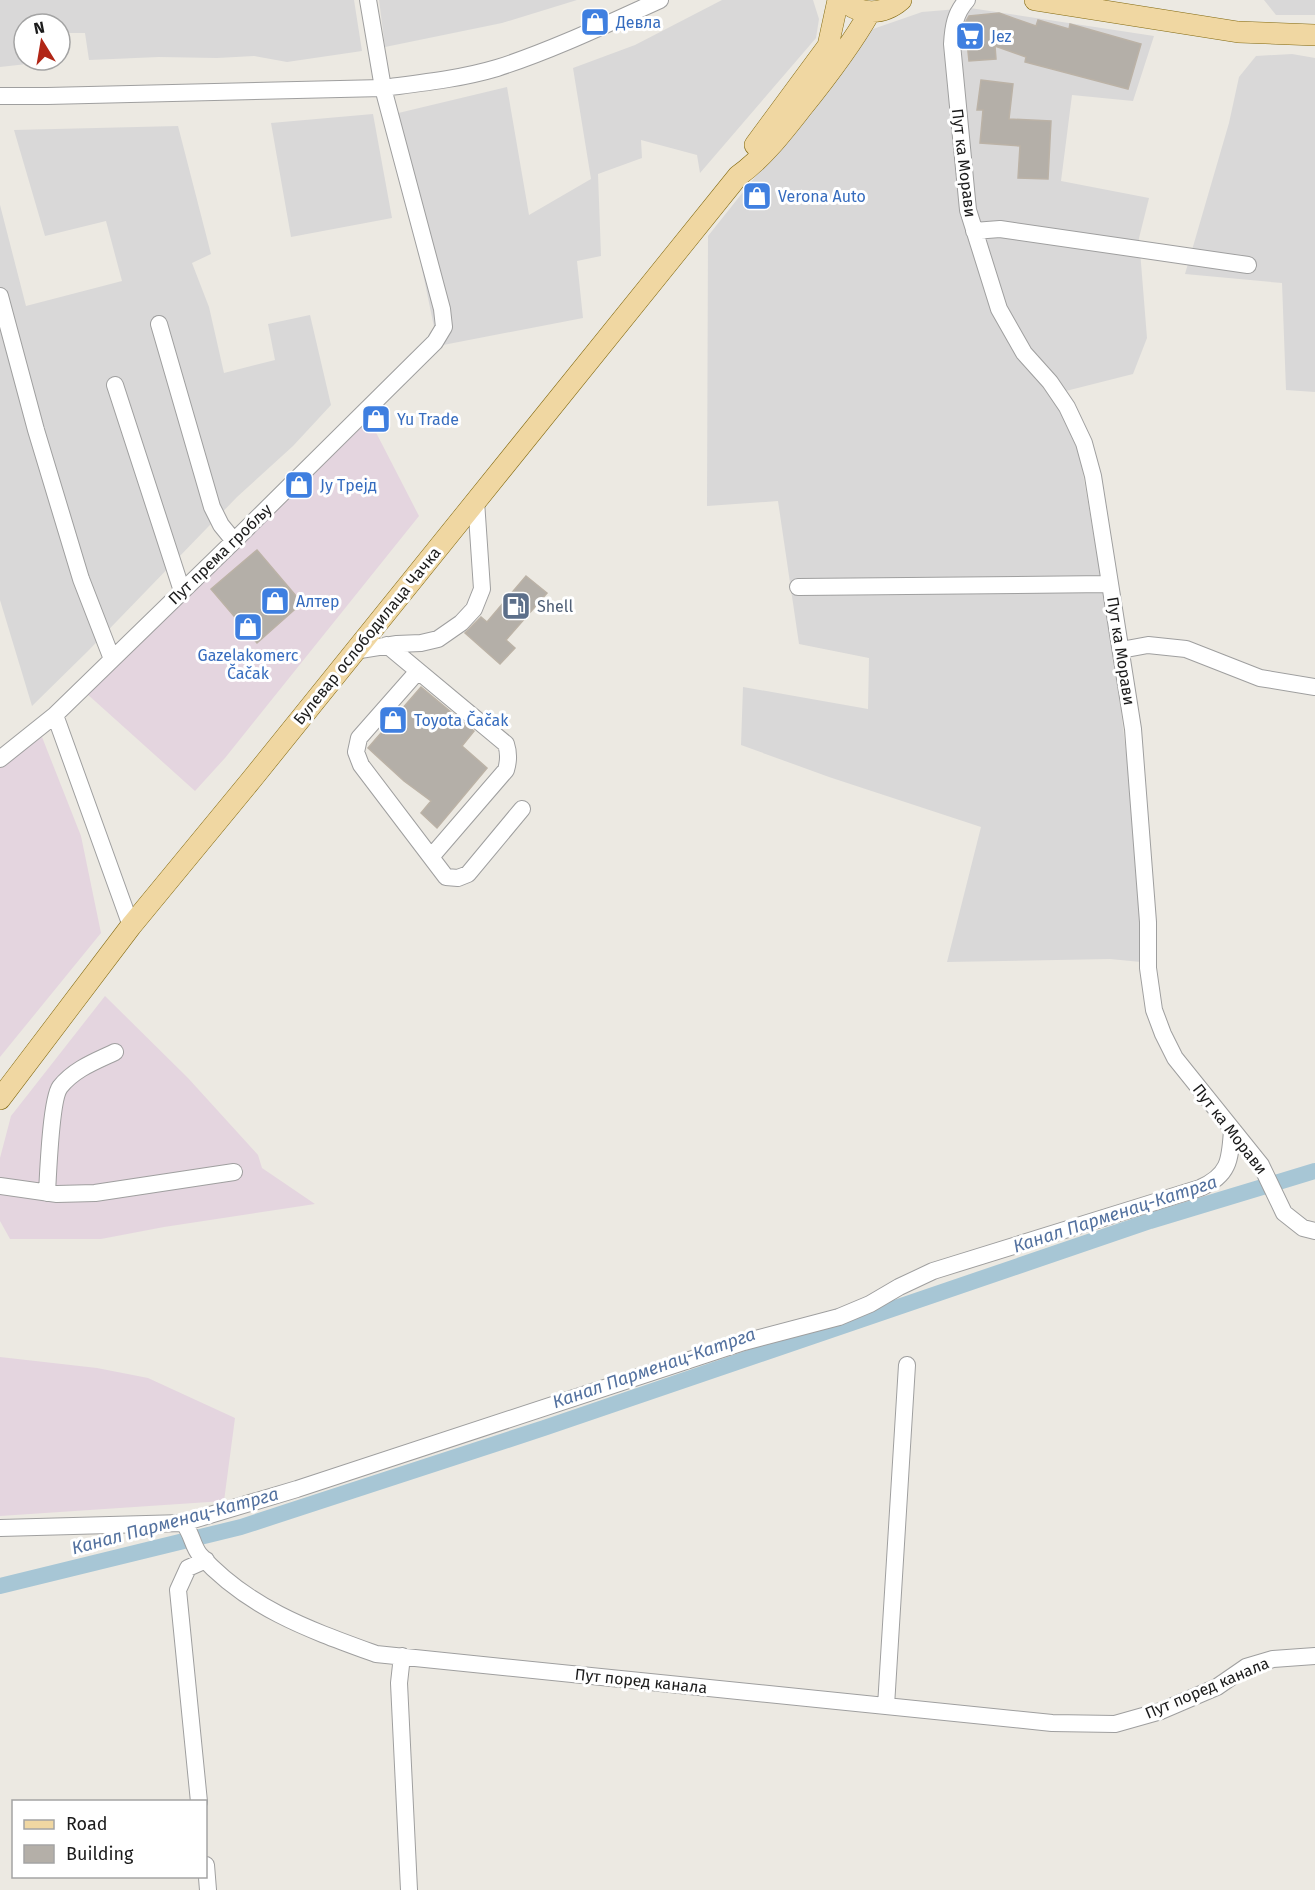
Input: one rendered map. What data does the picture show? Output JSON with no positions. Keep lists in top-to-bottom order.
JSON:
{
  "streets": {
    "main road": ["Булевар ослободилаца Чачка"],
    "street": ["Пут ка Морави", "Пут према гробљу", "Пут поред канала"]
  },
  "water": ["Канал Парменац-Катрга"],
  "places": {
    "shop": [
      "Девла",
      "Verona Auto",
      "Yu Trade",
      "Ју Трејд",
      "Алтер",
      "Gazelakomerc Čačak",
      "Toyota Čačak"
    ],
    "supermarket": ["Jez"],
    "fuel station": ["Shell"]
  },
  "legend": ["Road", "Building"],
  "north": "top"
}
